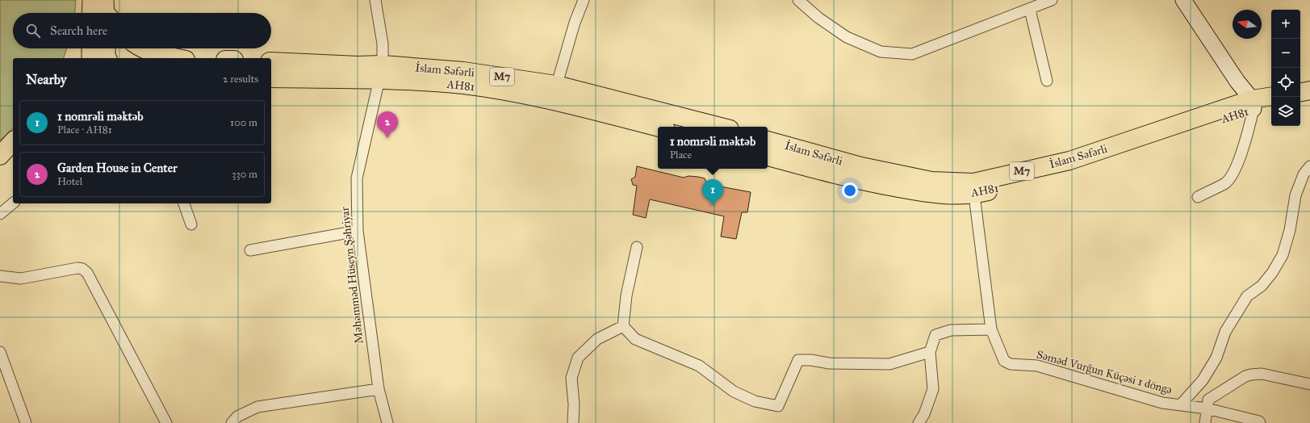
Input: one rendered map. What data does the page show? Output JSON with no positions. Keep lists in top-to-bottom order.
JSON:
{
  "streets": {
    "highway": ["İslam Səfərli", "M7", "AH81"],
    "street": ["Məhəmməd Hüseyn Şəhriyar", "Səməd Vurğun Küçəsi 1 döngə"]
  },
  "crossings": [
    ["İslam Səfərli", "AH81"],
    ["İslam Səfərli", "Səməd Vurğun Küçəsi 1 döngə"],
    ["M7", "AH81"],
    ["M7", "Məhəmməd Hüseyn Şəhriyar"],
    ["AH81", "Məhəmməd Hüseyn Şəhriyar"],
    ["AH81", "Səməd Vurğun Küçəsi 1 döngə"]
  ],
  "north": "left",
  "page": {
    "map_buttons": ["+", "−"],
    "search": "Search here",
    "heading": ["Nearby", "2 results"],
    "list": [
      {
        "mark": "1",
        "name": "1 nomrəli məktəb",
        "note": "Place · AH81",
        "value": "100 m"
      },
      {
        "mark": "2",
        "name": "Garden House in Center",
        "note": "Hotel",
        "value": "330 m"
      }
    ],
    "pins": ["2", "1"],
    "popup": ["1 nomrəli məktəb", "Place"]
  }
}
